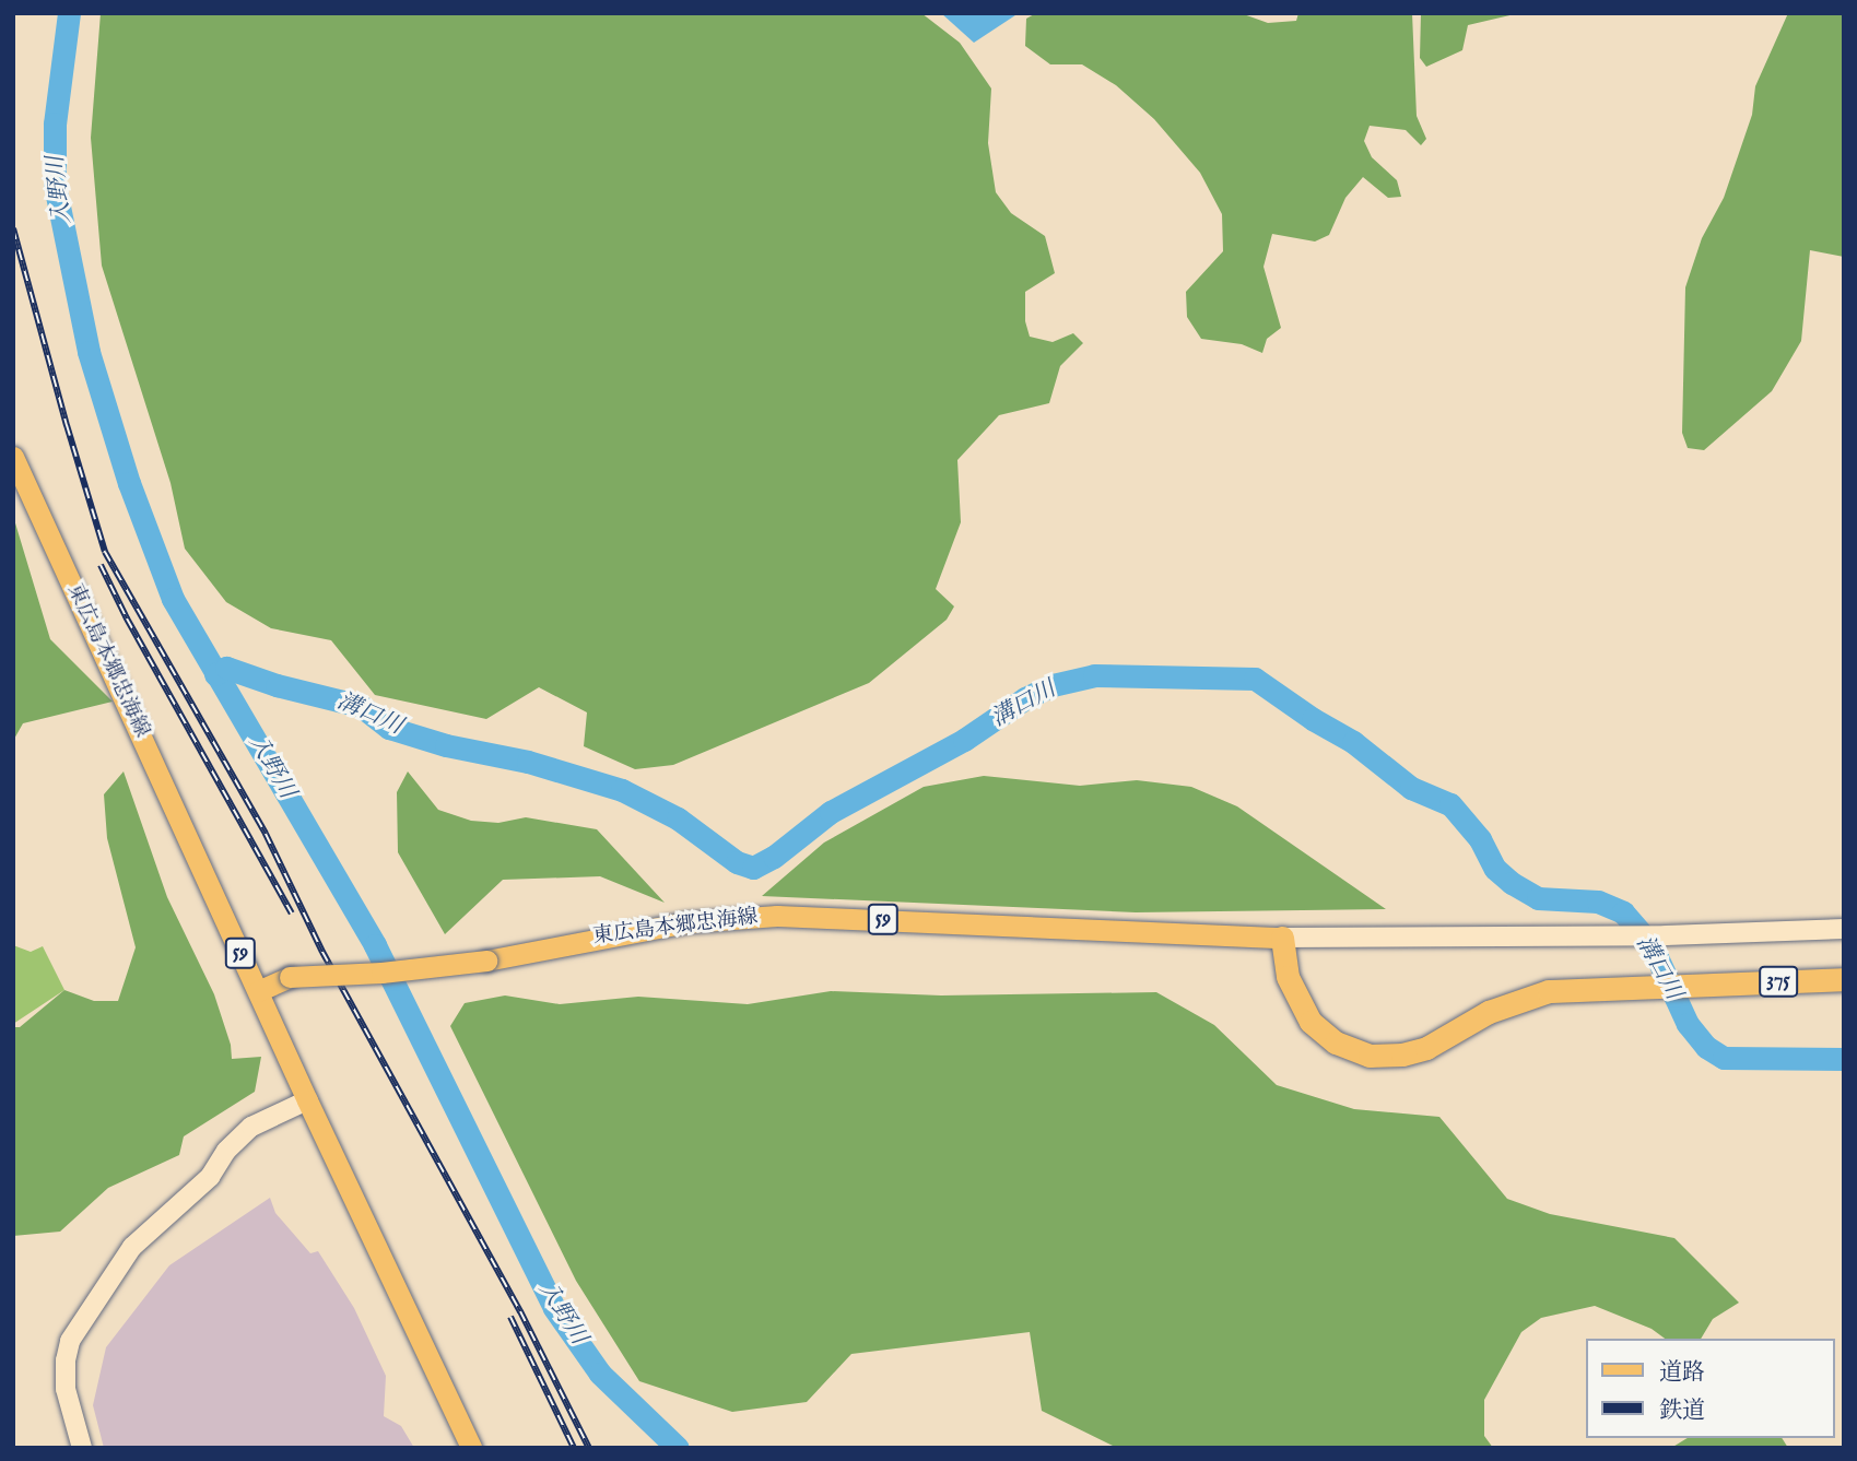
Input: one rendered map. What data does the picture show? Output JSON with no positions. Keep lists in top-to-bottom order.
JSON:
{
  "streets": {
    "highway": ["375"],
    "main road": ["東広島本郷忠海線", "59"]
  },
  "crossings": [
    ["東広島本郷忠海線", "375"]
  ],
  "water": ["入野川", "溝口川"],
  "legend": ["道路", "鉄道"]
}
